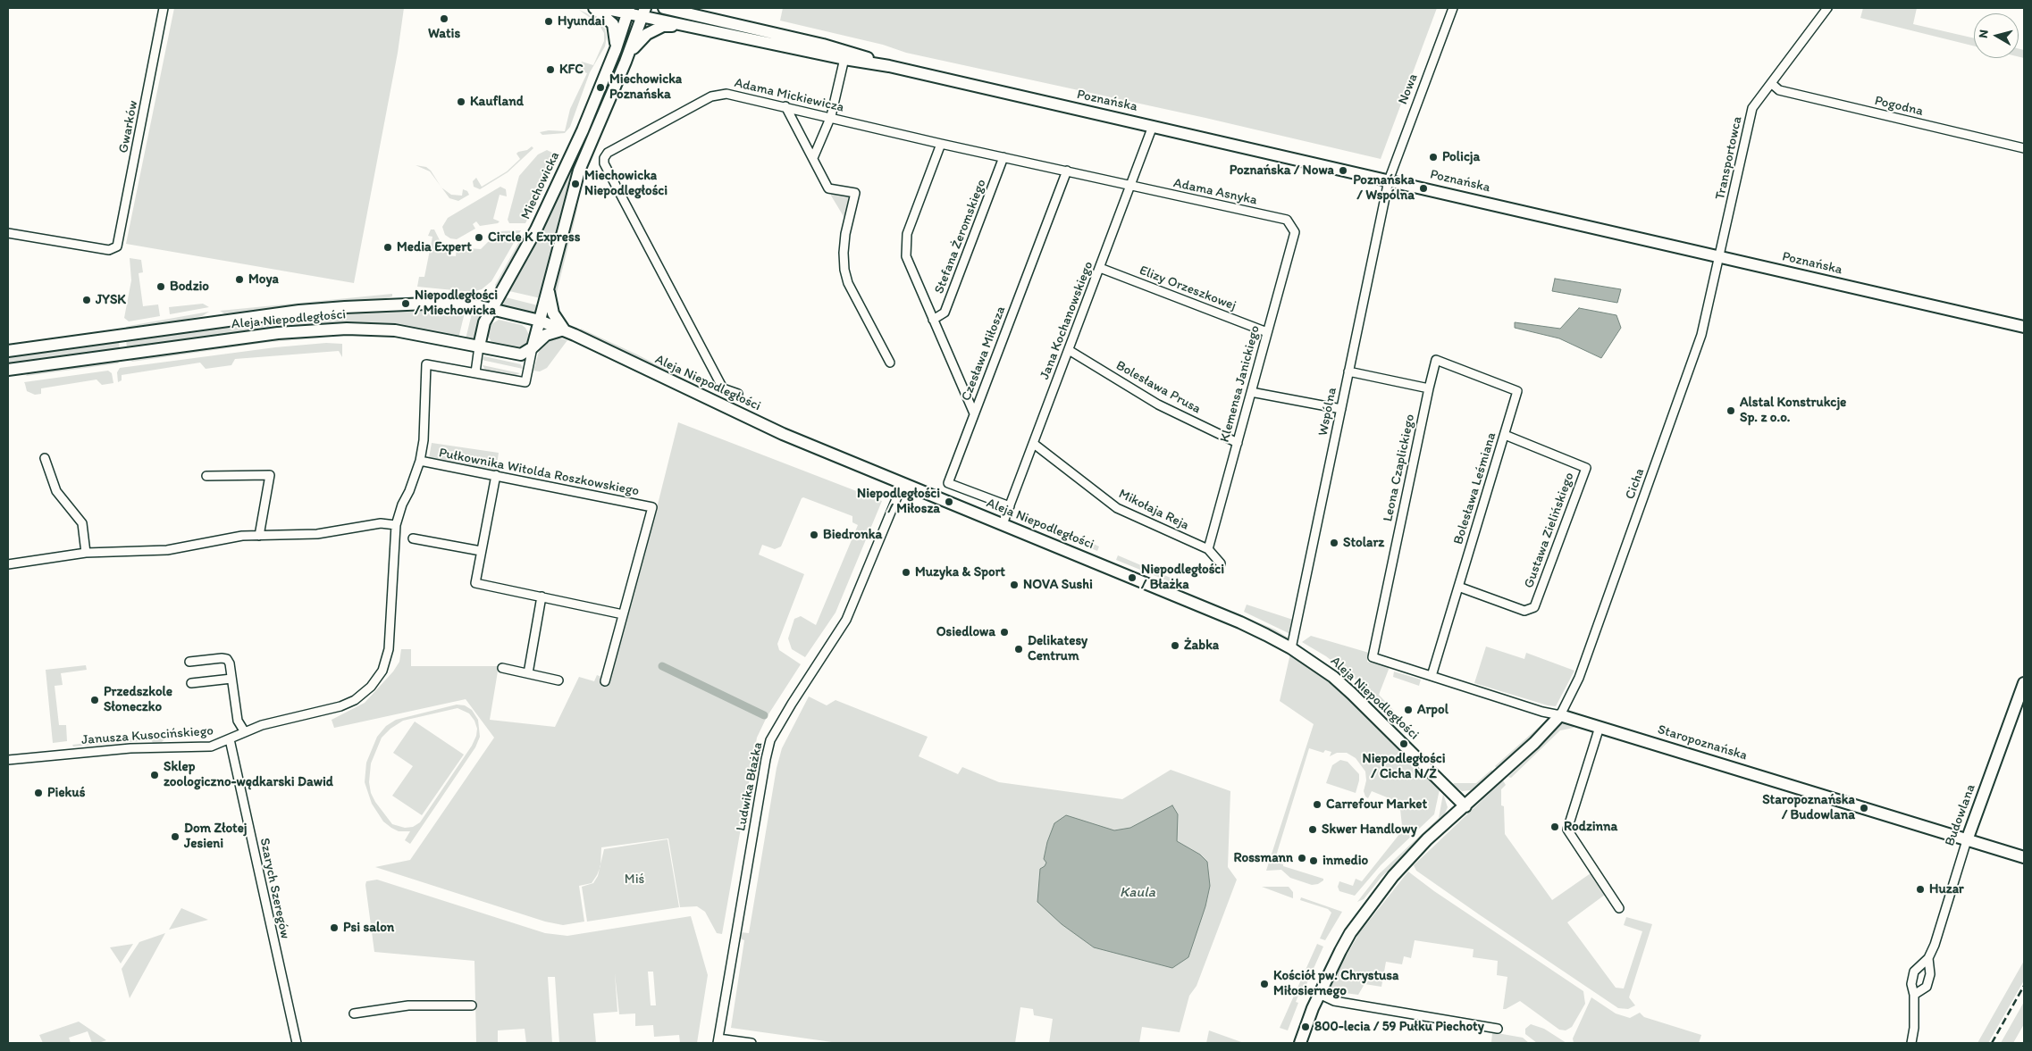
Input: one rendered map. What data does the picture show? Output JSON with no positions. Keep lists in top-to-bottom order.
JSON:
{
  "streets": {
    "street": [
      "Nowa",
      "Adama Mickiewicza",
      "Poznańska",
      "Pogodna",
      "Gwarków",
      "Transportowca",
      "Miechowicka",
      "Adama Asnyka",
      "Stefana Żeromskiego",
      "Elizy Orzeszkowej",
      "Aleja Niepodległości",
      "Jana Kochanowskiego",
      "Czesława Miłosza",
      "Klemensa Janickiego",
      "Bolesława Prusa",
      "Wspólna",
      "Leona Czaplickiego",
      "Pułkownika Witolda Roszkowskiego",
      "Cicha",
      "Bolesława Leśmiana",
      "Mikołaja Reja",
      "Gustawa Zielińskiego",
      "Janusza Kusocińskiego",
      "Staropoznańska",
      "Ludwika Błażka",
      "Budowlana",
      "Szarych Szeregów"
    ]
  },
  "crossings": [
    ["Nowa", "Poznańska"],
    ["Nowa", "Wspólna"],
    ["Adama Mickiewicza", "Adama Asnyka"],
    ["Adama Mickiewicza", "Stefana Żeromskiego"],
    ["Adama Mickiewicza", "Jana Kochanowskiego"],
    ["Adama Mickiewicza", "Czesława Miłosza"],
    ["Poznańska", "Transportowca"],
    ["Poznańska", "Miechowicka"],
    ["Poznańska", "Jana Kochanowskiego"],
    ["Poznańska", "Wspólna"],
    ["Poznańska", "Cicha"],
    ["Pogodna", "Transportowca"],
    ["Transportowca", "Cicha"],
    ["Miechowicka", "Aleja Niepodległości"],
    ["Miechowicka", "Janusza Kusocińskiego"],
    ["Adama Asnyka", "Jana Kochanowskiego"],
    ["Adama Asnyka", "Klemensa Janickiego"],
    ["Elizy Orzeszkowej", "Jana Kochanowskiego"],
    ["Elizy Orzeszkowej", "Klemensa Janickiego"],
    ["Aleja Niepodległości", "Jana Kochanowskiego"],
    ["Aleja Niepodległości", "Wspólna"],
    ["Aleja Niepodległości", "Janusza Kusocińskiego"],
    ["Aleja Niepodległości", "Ludwika Błażka"],
    ["Jana Kochanowskiego", "Czesława Miłosza"],
    ["Jana Kochanowskiego", "Bolesława Prusa"],
    ["Jana Kochanowskiego", "Mikołaja Reja"],
    ["Klemensa Janickiego", "Bolesława Prusa"],
    ["Klemensa Janickiego", "Mikołaja Reja"],
    ["Leona Czaplickiego", "Bolesława Leśmiana"],
    ["Leona Czaplickiego", "Staropoznańska"],
    ["Pułkownika Witolda Roszkowskiego", "Janusza Kusocińskiego"],
    ["Cicha", "Staropoznańska"],
    ["Bolesława Leśmiana", "Gustawa Zielińskiego"],
    ["Bolesława Leśmiana", "Staropoznańska"],
    ["Janusza Kusocińskiego", "Szarych Szeregów"],
    ["Staropoznańska", "Budowlana"]
  ],
  "water": ["Kaula"],
  "parks": ["Miś"],
  "places": [
    "Watis",
    "Hyundai",
    "KFC",
    "Miechowicka Poznańska",
    "Kaufland",
    "Policja",
    "Poznańska / Nowa",
    "Miechowicka Niepodległości",
    "Poznańska / Wspólna",
    "Circle K Express",
    "Media Expert",
    "Moya",
    "Bodzio",
    "JYSK",
    "Niepodległości / Miechowicka",
    "Alstal Konstrukcje Sp. z o.o.",
    "Niepodległości / Miłosza",
    "Biedronka",
    "Stolarz",
    "Muzyka & Sport",
    "Niepodległości / Błażka",
    "NOVA Sushi",
    "Osiedlowa",
    "Żabka",
    "Delikatesy Centrum",
    "Przedszkole Słoneczko",
    "Arpol",
    "Niepodległości / Cicha N/Ż",
    "Sklep zoologiczno-wędkarski Dawid",
    "Piekuś",
    "Carrefour Market",
    "Staropoznańska / Budowlana",
    "Rodzinna",
    "Skwer Handlowy",
    "Dom Złotej Jesieni",
    "Rossmann",
    "inmedio",
    "Huzar",
    "Psi salon",
    "Kościół pw. Chrystusa Miłosiernego",
    "800-lecia / 59 Pułku Piechoty"
  ],
  "north": "left"
}
